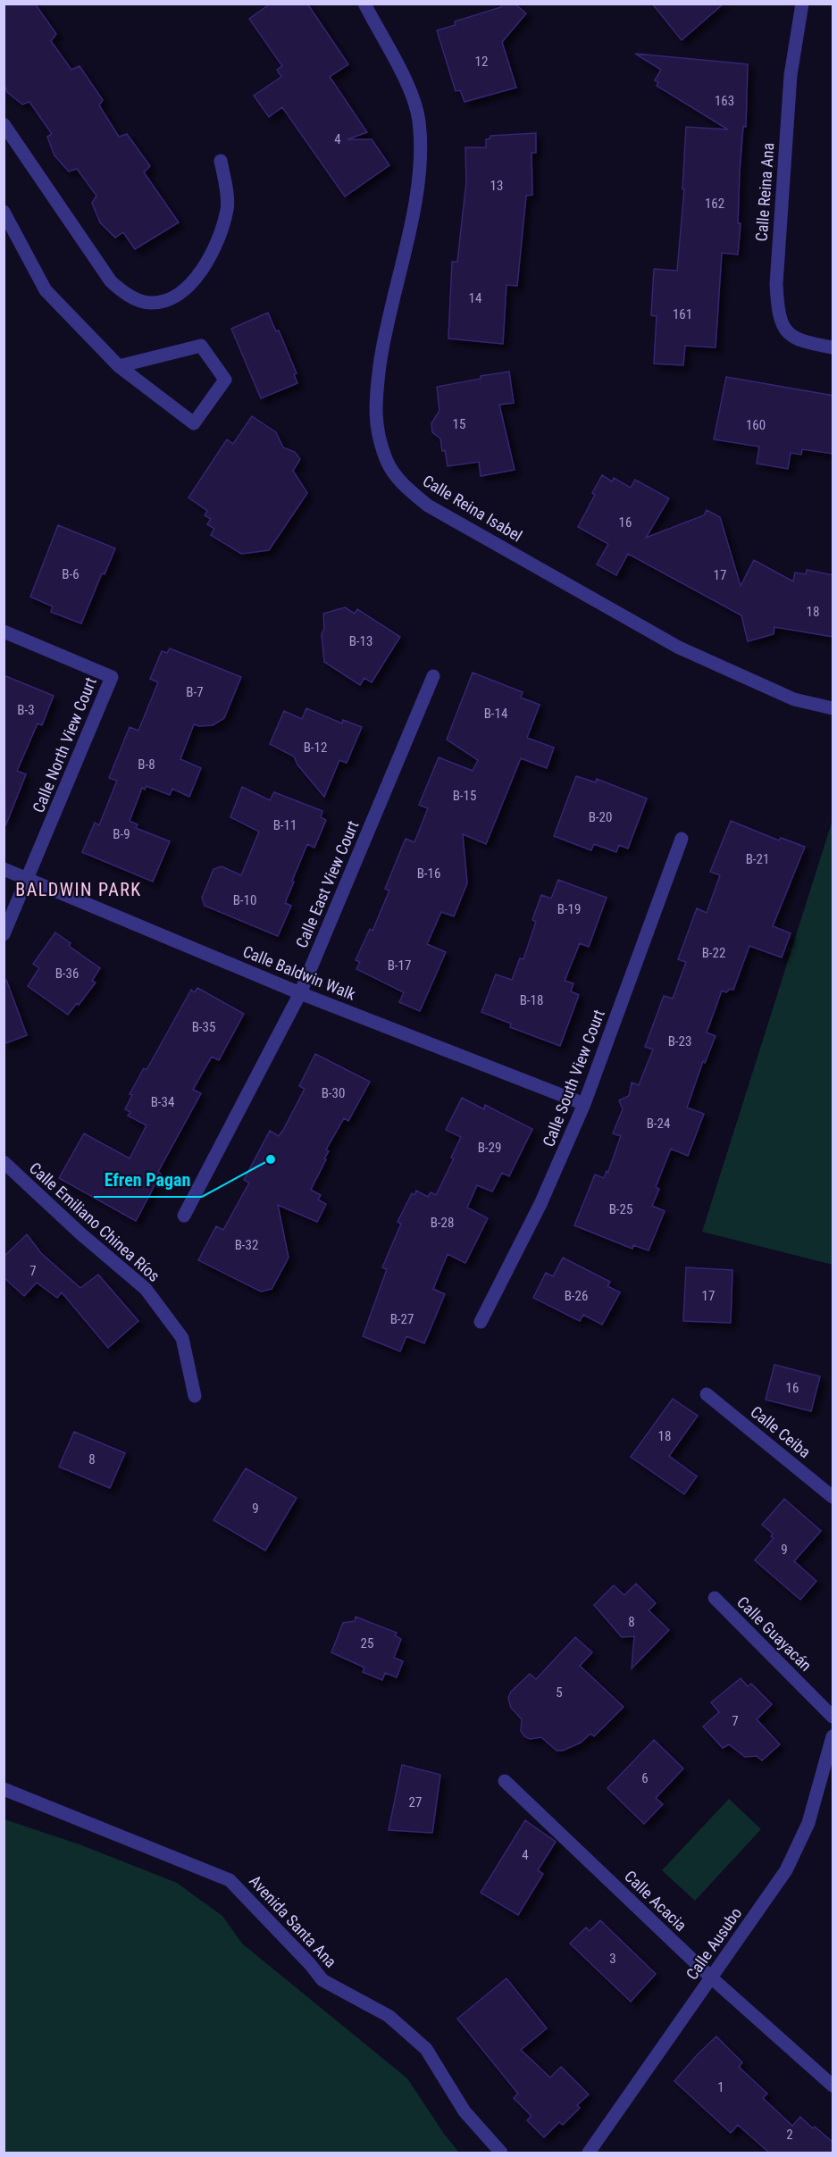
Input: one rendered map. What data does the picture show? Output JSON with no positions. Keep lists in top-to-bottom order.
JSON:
{
  "streets": {
    "street": [
      "Calle Reina Ana",
      "Calle Reina Isabel",
      "Calle North View Court",
      "Calle East View Court",
      "Calle Baldwin Walk",
      "Calle South View Court",
      "Calle Emiliano Chinea Ríos",
      "Calle Ceiba",
      "Calle Guayacán",
      "Calle Acacia",
      "Avenida Santa Ana",
      "Calle Ausubo"
    ]
  },
  "crossings": [
    ["Calle North View Court", "Calle Baldwin Walk"],
    ["Calle East View Court", "Calle Baldwin Walk"],
    ["Calle Baldwin Walk", "Calle South View Court"],
    ["Calle Acacia", "Calle Ausubo"]
  ],
  "districts": ["BALDWIN PARK"],
  "places": ["Efren Pagan"],
  "house_numbers": [
    "12",
    "163",
    "4",
    "13",
    "162",
    "14",
    "161",
    "15",
    "160",
    "16",
    "B-6",
    "17",
    "18",
    "B-13",
    "B-7",
    "B-3",
    "B-14",
    "B-12",
    "B-8",
    "B-15",
    "B-20",
    "B-11",
    "B-9",
    "B-21",
    "B-16",
    "B-10",
    "B-19",
    "B-22",
    "B-17",
    "B-36",
    "B-18",
    "B-35",
    "B-23",
    "B-30",
    "B-34",
    "B-24",
    "B-29",
    "B-25",
    "B-28",
    "B-32",
    "7",
    "B-26",
    "17",
    "B-27",
    "16",
    "18",
    "8",
    "9",
    "9",
    "8",
    "25",
    "5",
    "7",
    "6",
    "27",
    "4",
    "3",
    "1",
    "2"
  ]
}
